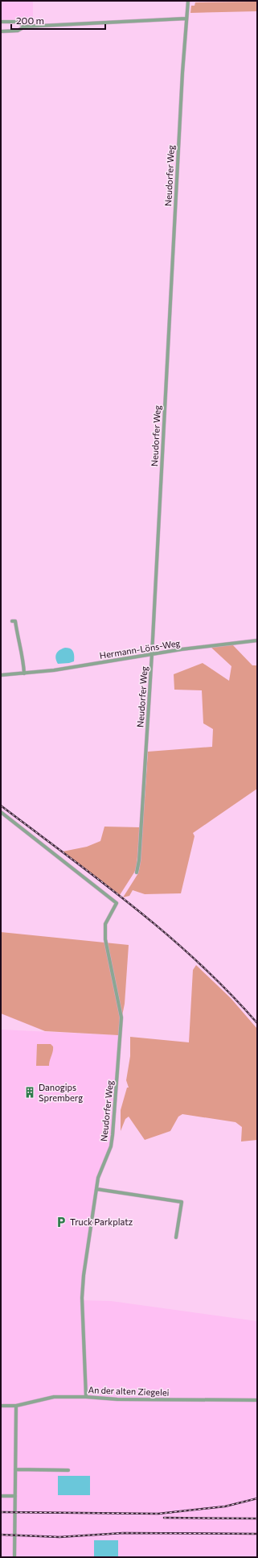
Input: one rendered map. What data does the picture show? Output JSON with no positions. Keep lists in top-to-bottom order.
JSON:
{
  "streets": {
    "street": ["Neudorfer Weg", "Hermann-Löns-Weg", "An der alten Ziegelei"]
  },
  "crossings": [
    ["Neudorfer Weg", "Hermann-Löns-Weg"],
    ["Neudorfer Weg", "An der alten Ziegelei"]
  ],
  "places": {
    "building": ["Danogips Spremberg"],
    "parking": ["Truck Parkplatz"]
  },
  "scale_bar": "200 m"
}
